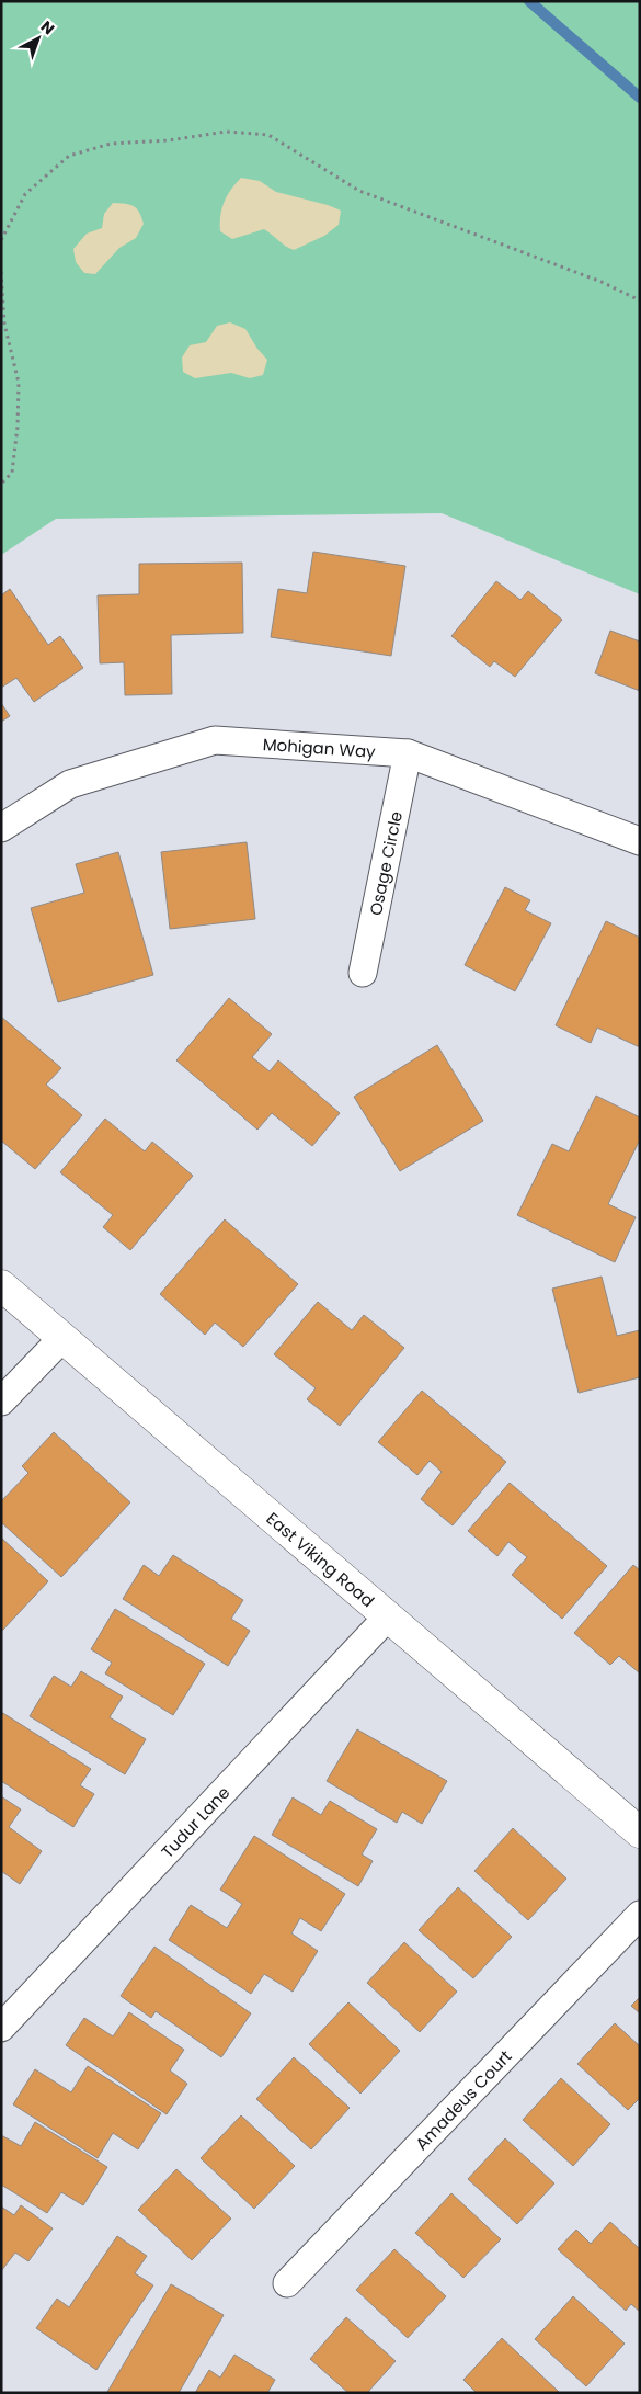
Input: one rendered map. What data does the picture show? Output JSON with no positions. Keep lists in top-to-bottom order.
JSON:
{
  "streets": {
    "street": [
      "Mohigan Way",
      "Osage Circle",
      "East Viking Road",
      "Tudur Lane",
      "Amadeus Court"
    ]
  },
  "crossings": [
    ["Mohigan Way", "Osage Circle"],
    ["East Viking Road", "Tudur Lane"]
  ],
  "north": "top right"
}
